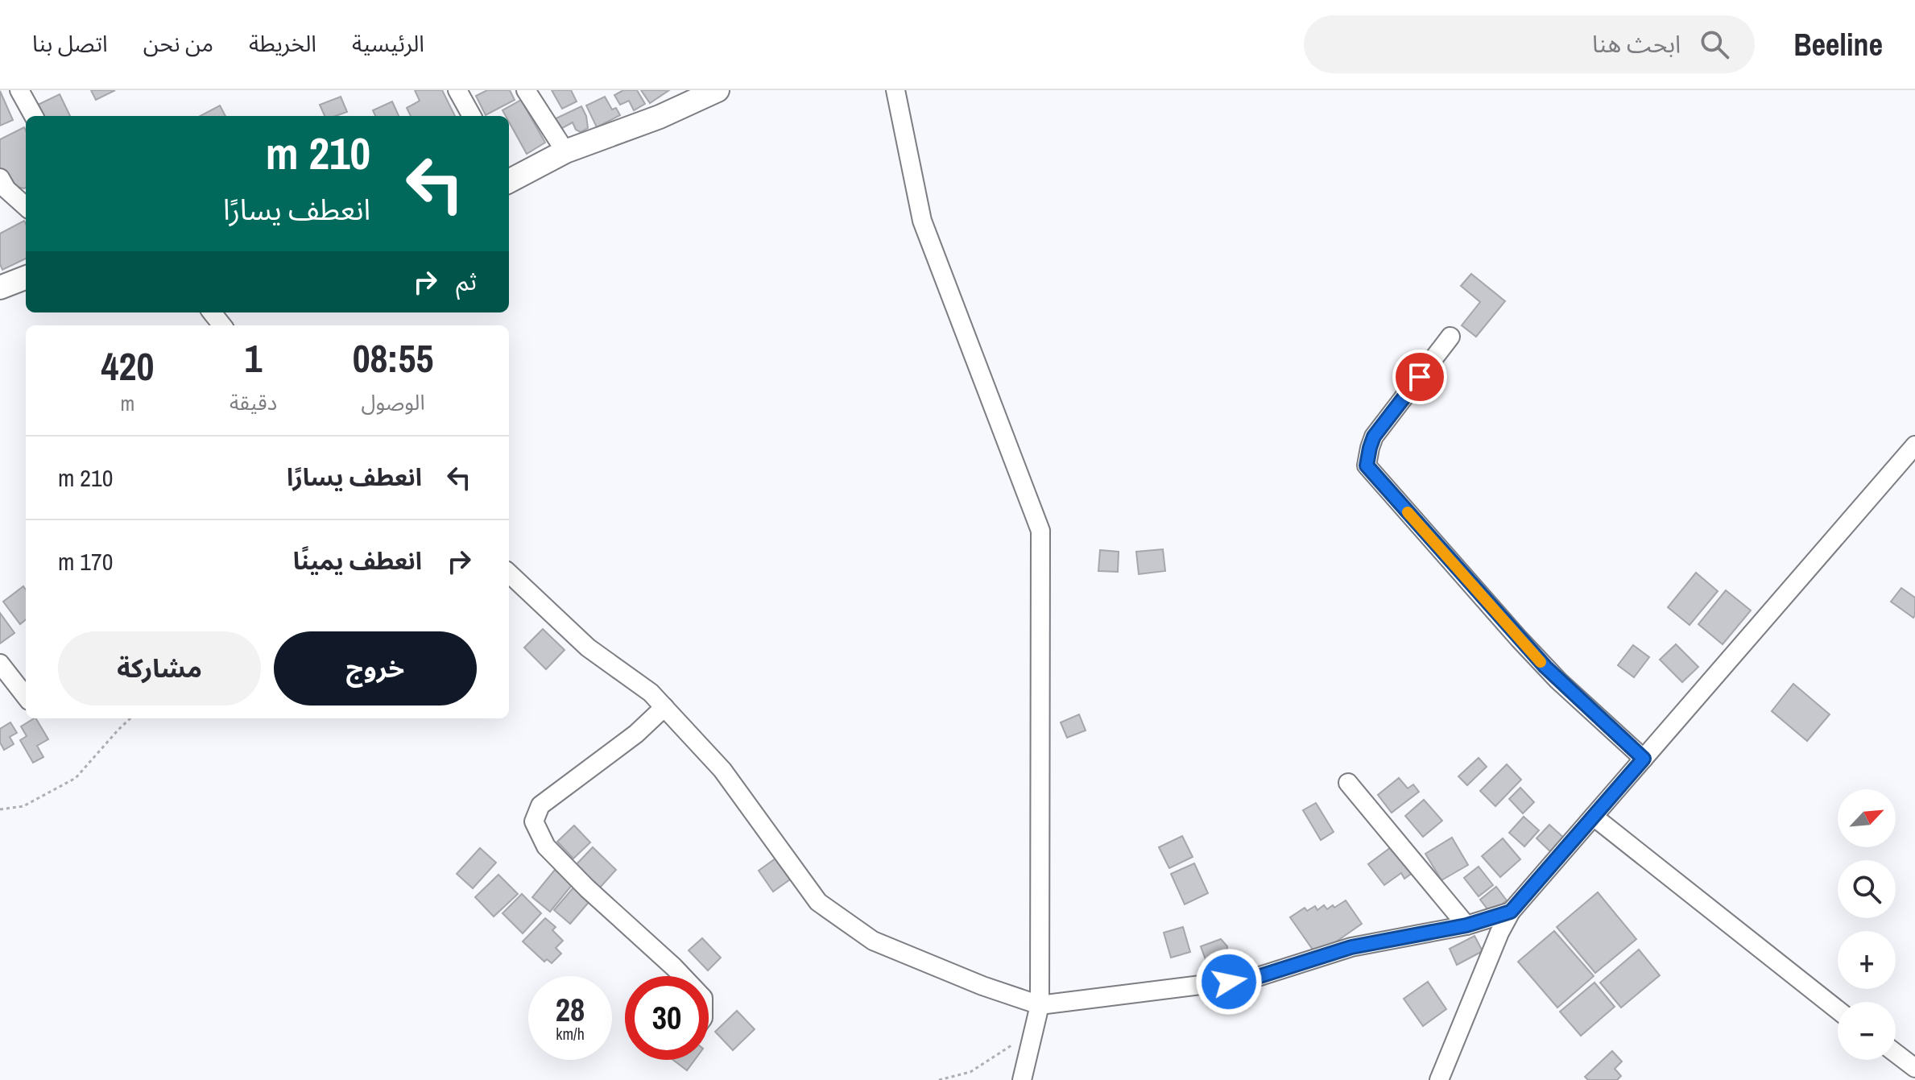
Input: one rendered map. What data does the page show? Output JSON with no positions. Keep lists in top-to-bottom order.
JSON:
{
  "north": "top right",
  "page": {
    "header": "Beeline",
    "search": "ابحث هنا",
    "nav": [
      "الرئيسية",
      "الخريطة",
      "من نحن",
      "اتصل بنا"
    ],
    "turn": ["210 m", "انعطف يسارًا"],
    "then": "ثم",
    "eta": [
      "08:55",
      "الوصول",
      "1",
      "دقيقة",
      "420",
      "m"
    ],
    "list": [
      {
        "name": "انعطف يسارًا",
        "value": "210 m"
      },
      {
        "name": "انعطف يمينًا",
        "value": "170 m"
      }
    ],
    "buttons": ["خروج", "مشاركة"],
    "map_buttons": ["+", "−"],
    "speed": "28 km/h",
    "limit": "30"
  }
}
